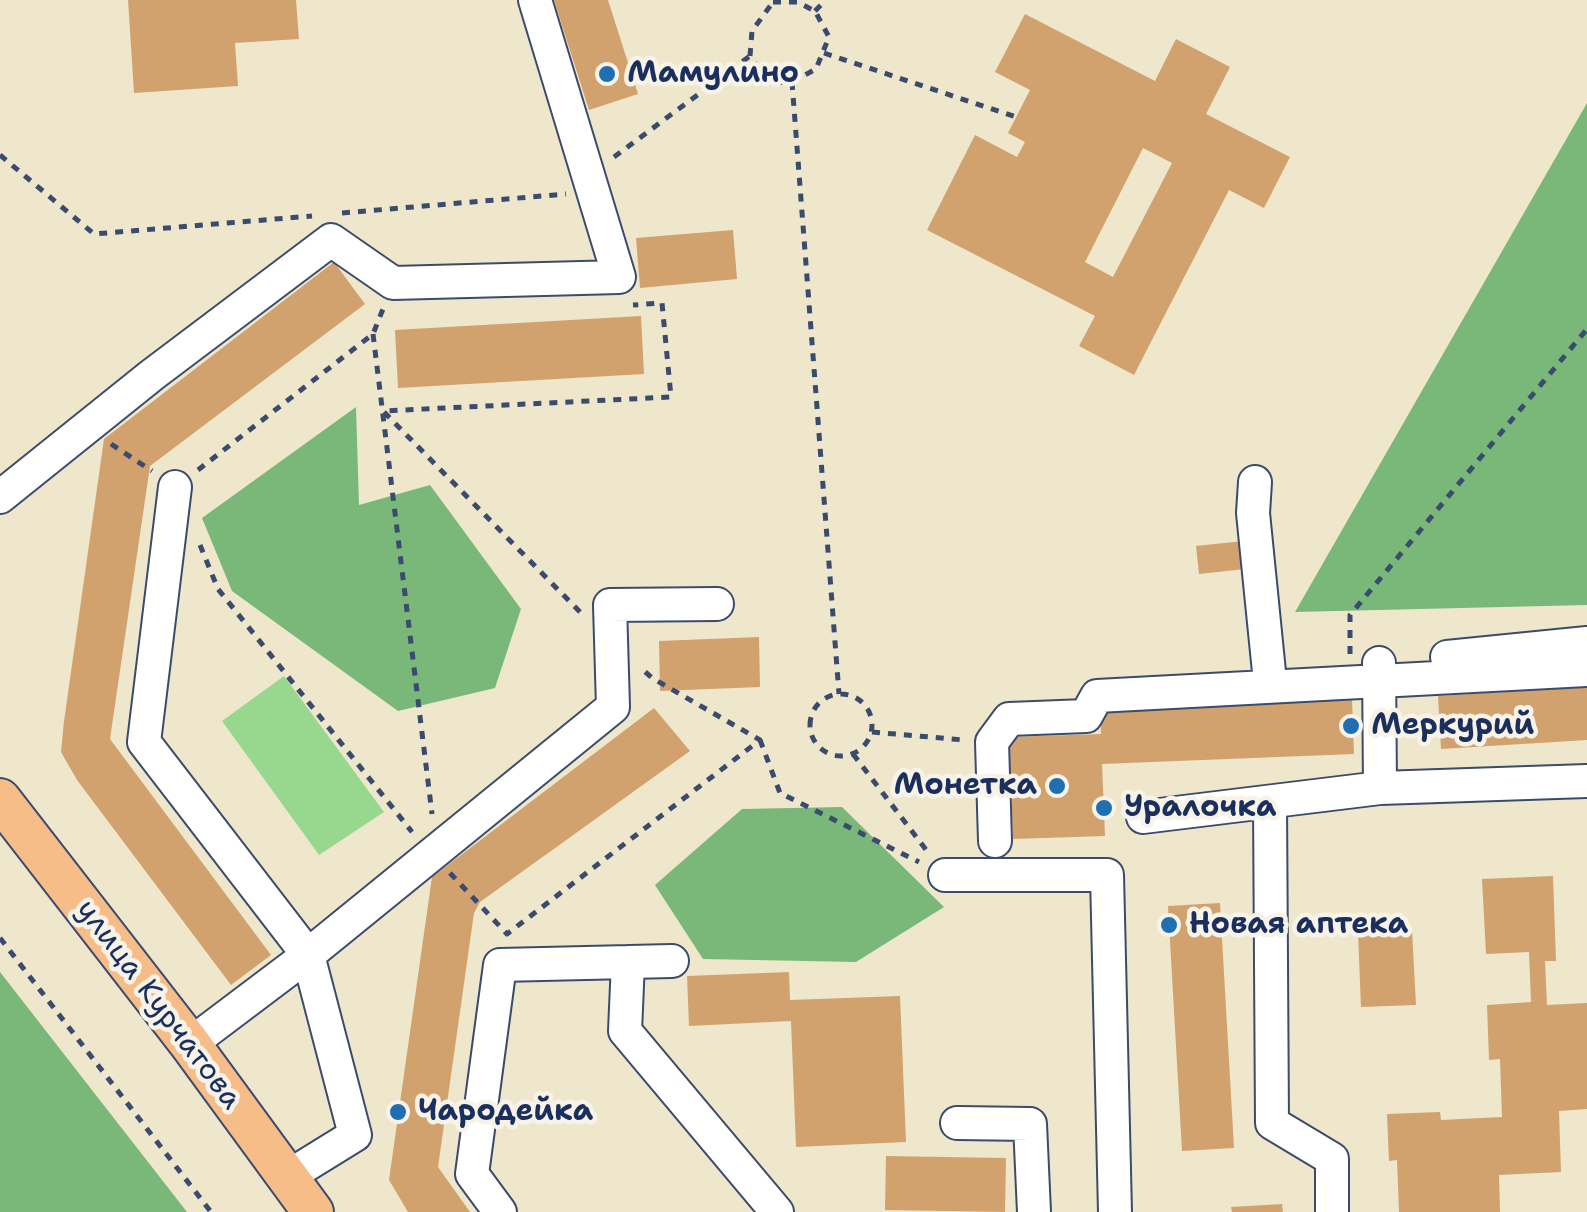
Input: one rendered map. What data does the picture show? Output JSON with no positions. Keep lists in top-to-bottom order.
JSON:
{
  "streets": {
    "main road": ["улица Курчатова"]
  },
  "places": [
    "Мамулино",
    "Меркурий",
    "Монетка",
    "Уралочка",
    "Новая аптека",
    "Чародейка"
  ]
}
